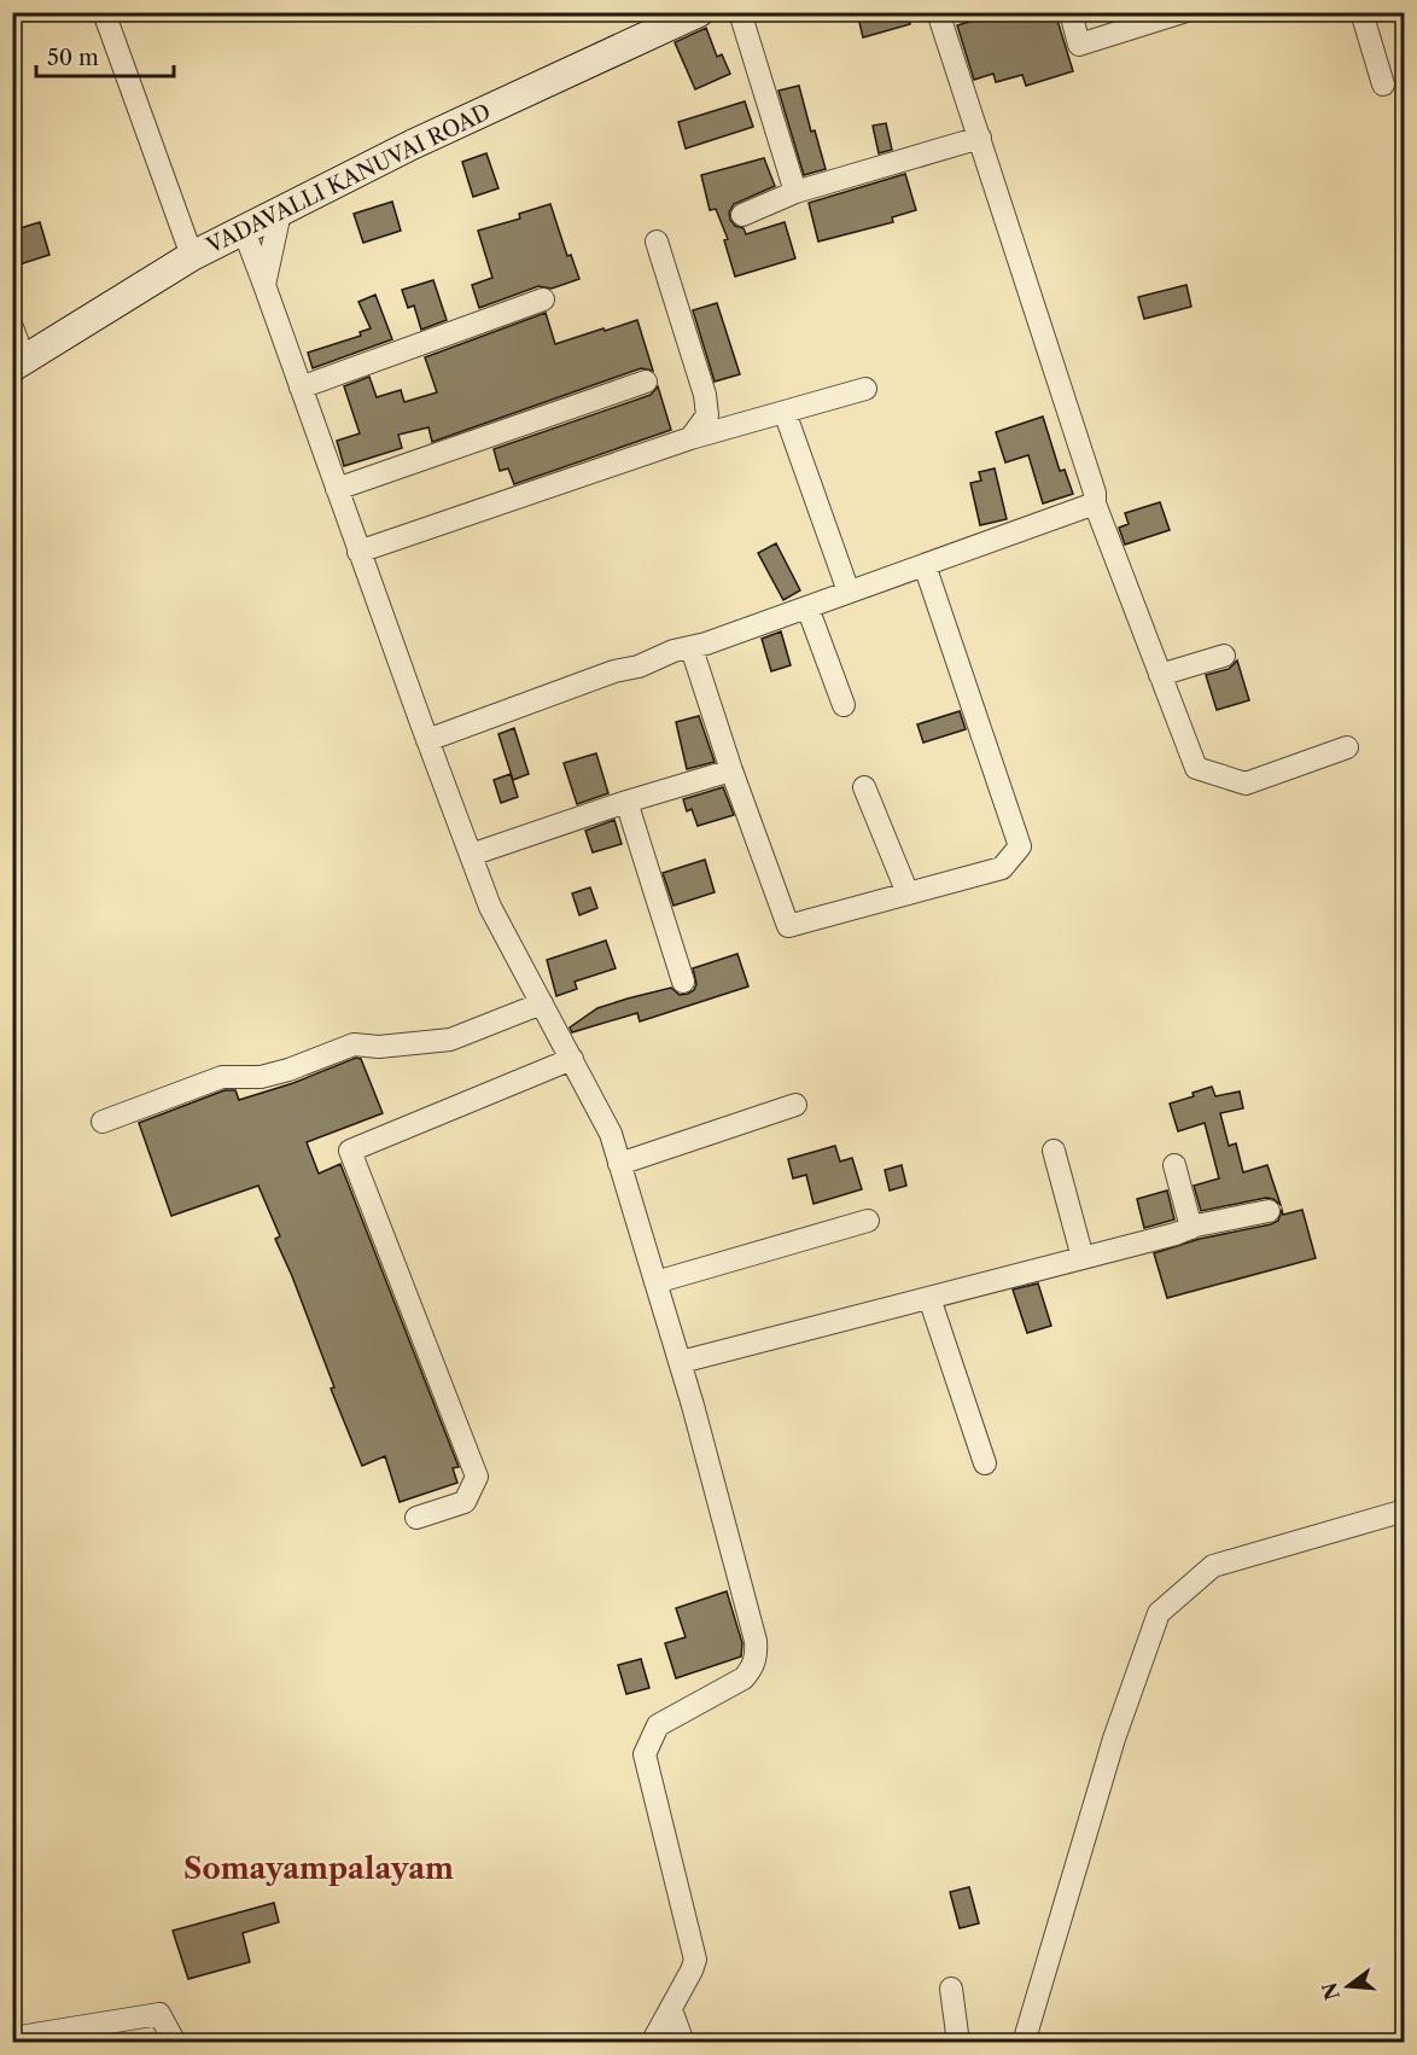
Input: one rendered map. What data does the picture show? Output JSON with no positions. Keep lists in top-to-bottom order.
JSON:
{
  "streets": {
    "street": ["VADAVALLI KANUVAI ROAD"]
  },
  "districts": ["Somayampalayam"],
  "scale_bar": "50 m",
  "north": "left"
}
